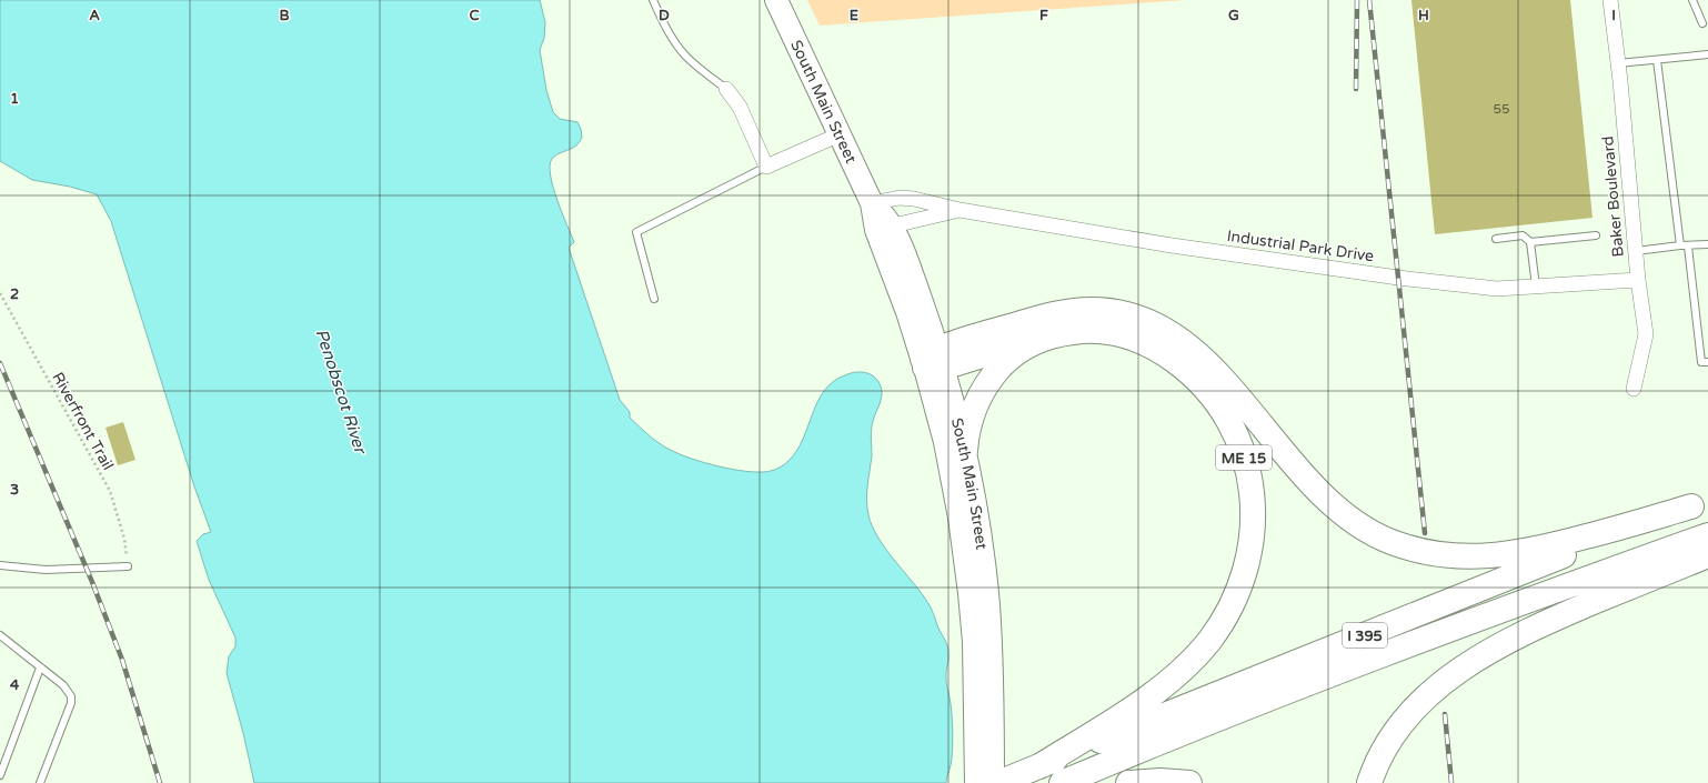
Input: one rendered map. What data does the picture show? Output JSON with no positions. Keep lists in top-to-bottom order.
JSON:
{
  "streets": {
    "highway": ["ME 15", "I 395"],
    "main road": ["South Main Street"],
    "street": ["Baker Boulevard", "Industrial Park Drive"],
    "path": ["Riverfront Trail"]
  },
  "crossings": [
    ["South Main Street", "Industrial Park Drive"],
    ["South Main Street", "ME 15"],
    ["Baker Boulevard", "Industrial Park Drive"],
    ["ME 15", "I 395"]
  ],
  "water": ["Penobscot River"],
  "house_numbers": ["55"],
  "grid": {
    "columns": [
      "A",
      "B",
      "C",
      "D",
      "E",
      "F",
      "G",
      "H",
      "I"
    ],
    "rows": [
      "1",
      "2",
      "3",
      "4"
    ]
  }
}
